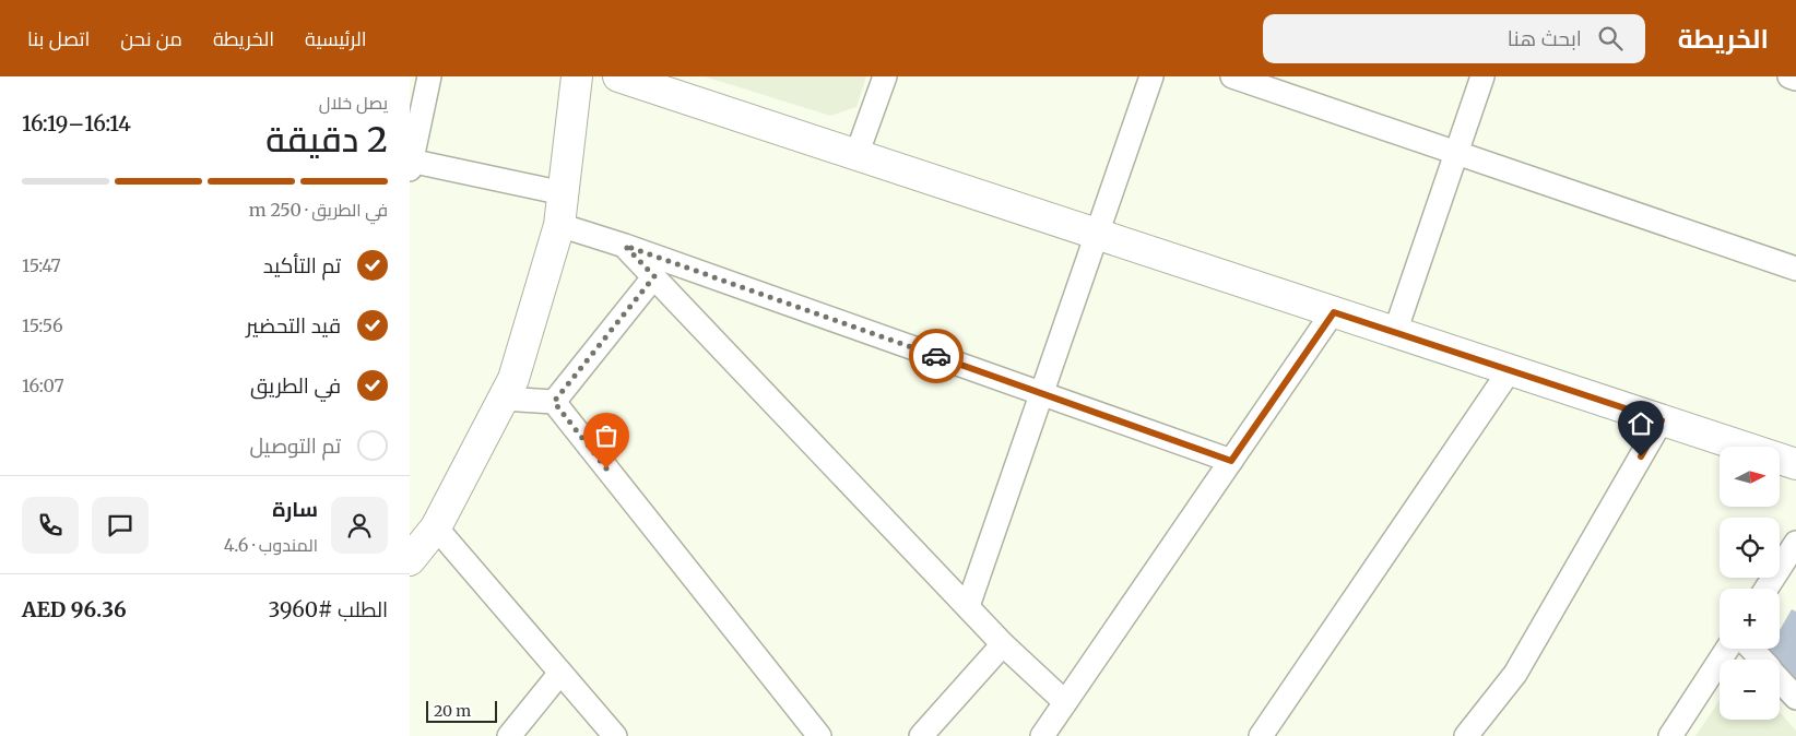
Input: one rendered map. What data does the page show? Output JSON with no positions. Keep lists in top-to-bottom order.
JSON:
{
  "scale_bar": "20 m",
  "north": "right",
  "page": {
    "header": "الخريطة",
    "search": "ابحث هنا",
    "nav": [
      "الرئيسية",
      "الخريطة",
      "من نحن",
      "اتصل بنا"
    ],
    "heading": ["2 دقيقة", "يصل خلال", "16:14–16:19"],
    "panel": [
      "سارة",
      "المندوب · 4.6",
      "الطلب #3960",
      "AED 96.36"
    ],
    "bar": "في الطريق · 250 m",
    "list": [
      ["تم التأكيد", "15:47"],
      ["قيد التحضير", "15:56"],
      ["في الطريق", "16:07"],
      "تم التوصيل"
    ],
    "map_buttons": ["+", "−"],
    "scale": "20 m"
  }
}
